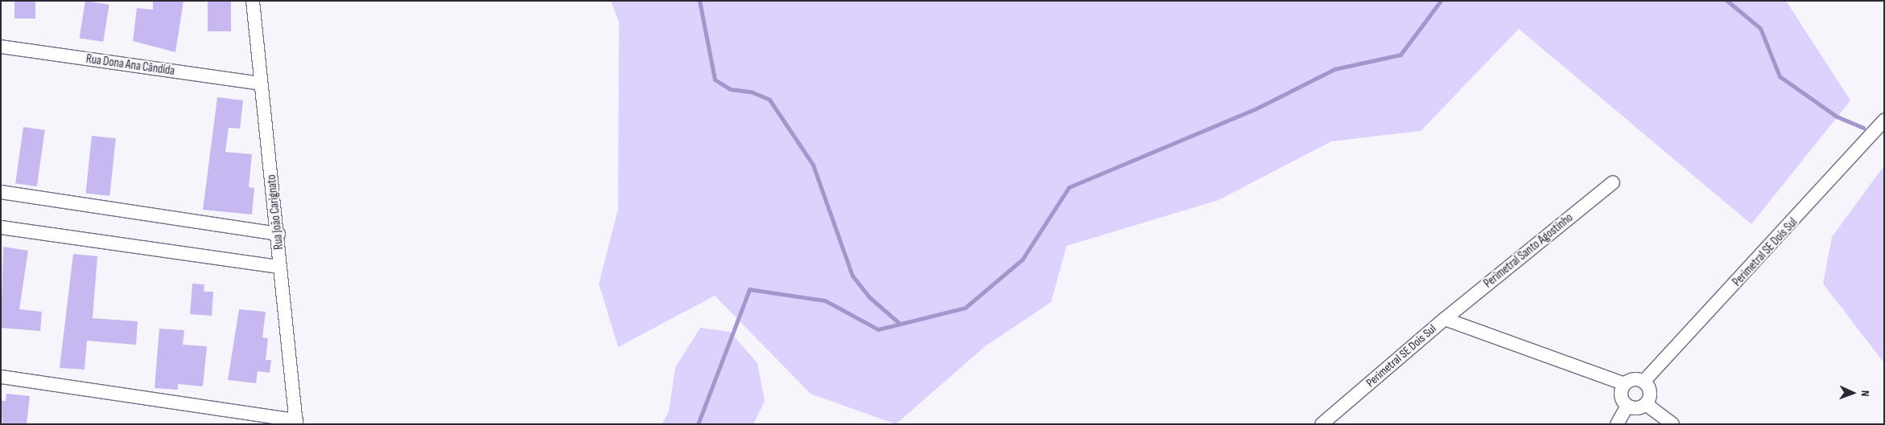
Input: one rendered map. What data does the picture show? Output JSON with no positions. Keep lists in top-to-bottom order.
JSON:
{
  "streets": {
    "street": [
      "Rua Dona Ana Cândida",
      "Rua João Carignato",
      "Perimetral Santo Agostinho",
      "Perimetral SE Dois Sul"
    ]
  },
  "crossings": [
    ["Rua Dona Ana Cândida", "Rua João Carignato"],
    ["Perimetral Santo Agostinho", "Perimetral SE Dois Sul"]
  ],
  "north": "right"
}
